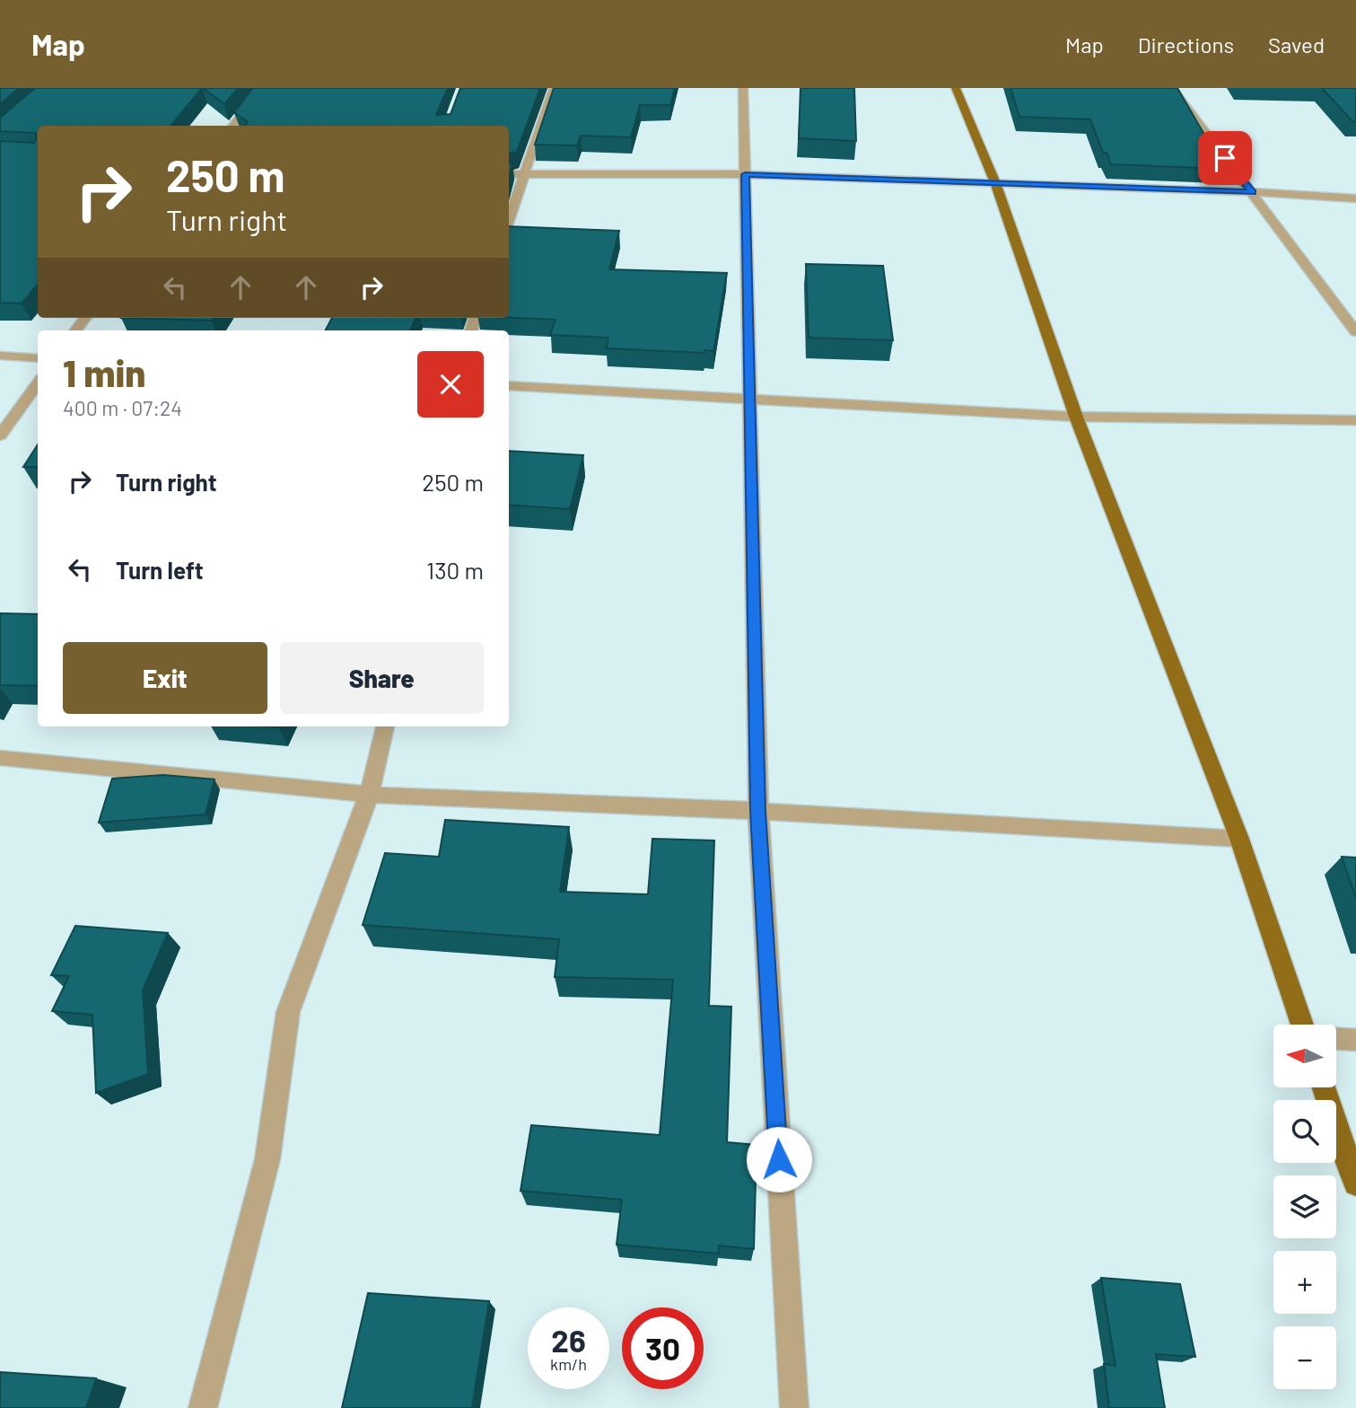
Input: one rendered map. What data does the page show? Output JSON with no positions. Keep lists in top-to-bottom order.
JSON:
{
  "north": "left",
  "page": {
    "header": "Map",
    "nav": ["Map", "Directions", "Saved"],
    "turn": ["250 m", "Turn right"],
    "heading": ["1 min", "400 m · 07:24"],
    "list": [
      {
        "name": "Turn right",
        "value": "250 m"
      },
      {
        "name": "Turn left",
        "value": "130 m"
      }
    ],
    "buttons": ["Exit", "Share"],
    "map_buttons": ["+", "−"],
    "speed": "26 km/h",
    "limit": "30"
  }
}
